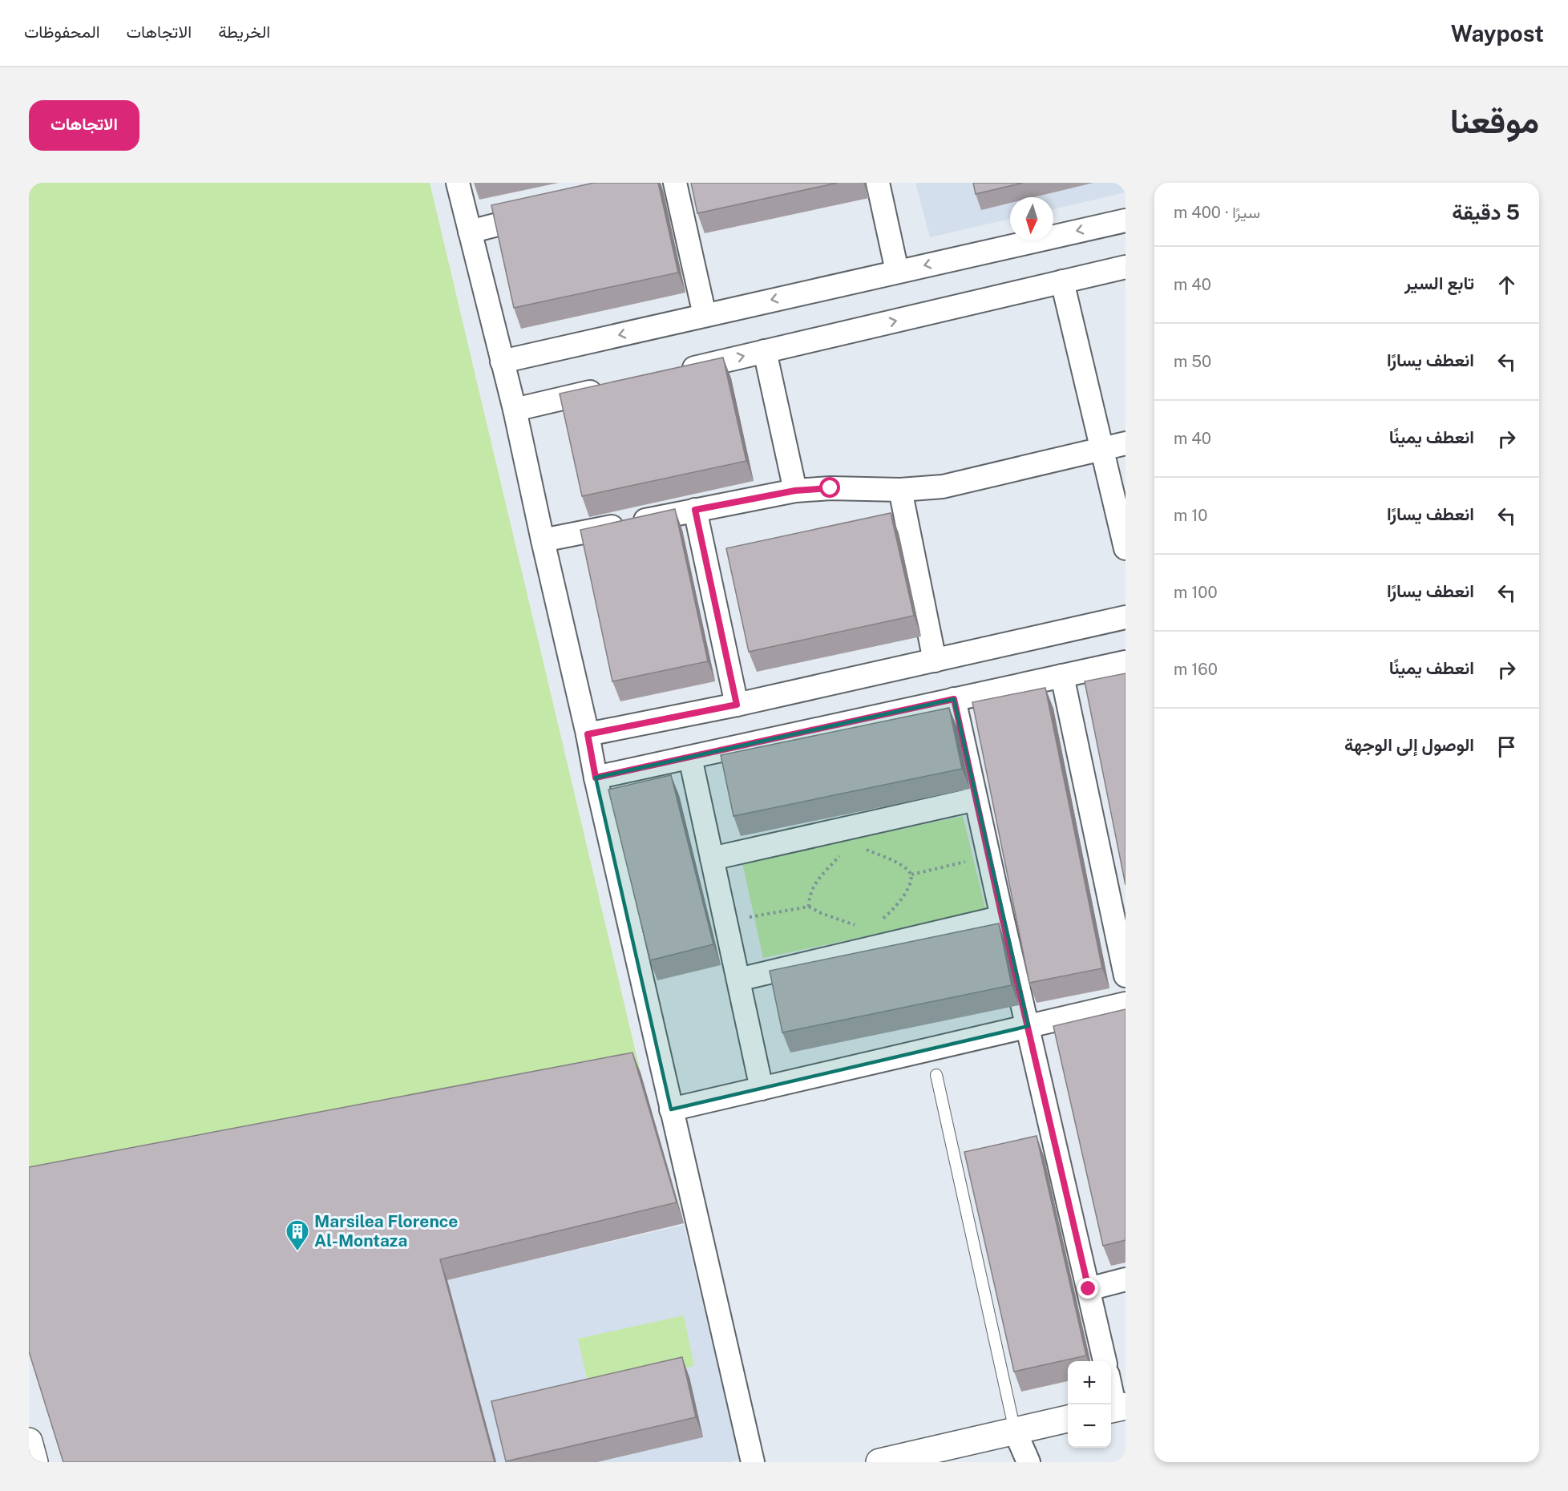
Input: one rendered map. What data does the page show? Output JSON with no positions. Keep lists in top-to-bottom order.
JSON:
{
  "places": {
    "building": ["Marsilea Florence Al-Montaza"]
  },
  "north": "bottom",
  "page": {
    "header": "Waypost",
    "nav": ["الخريطة", "الاتجاهات", "المحفوظات"],
    "title": "موقعنا",
    "buttons": "الاتجاهات",
    "heading": ["5 دقيقة", "سيرًا · 400 m"],
    "list": [
      ["تابع السير", "40 m"],
      ["انعطف يسارًا", "50 m"],
      ["انعطف يمينًا", "40 m"],
      ["انعطف يسارًا", "10 m"],
      ["انعطف يسارًا", "100 m"],
      ["انعطف يمينًا", "160 m"],
      "الوصول إلى الوجهة"
    ],
    "map_buttons": ["+", "−"]
  }
}
